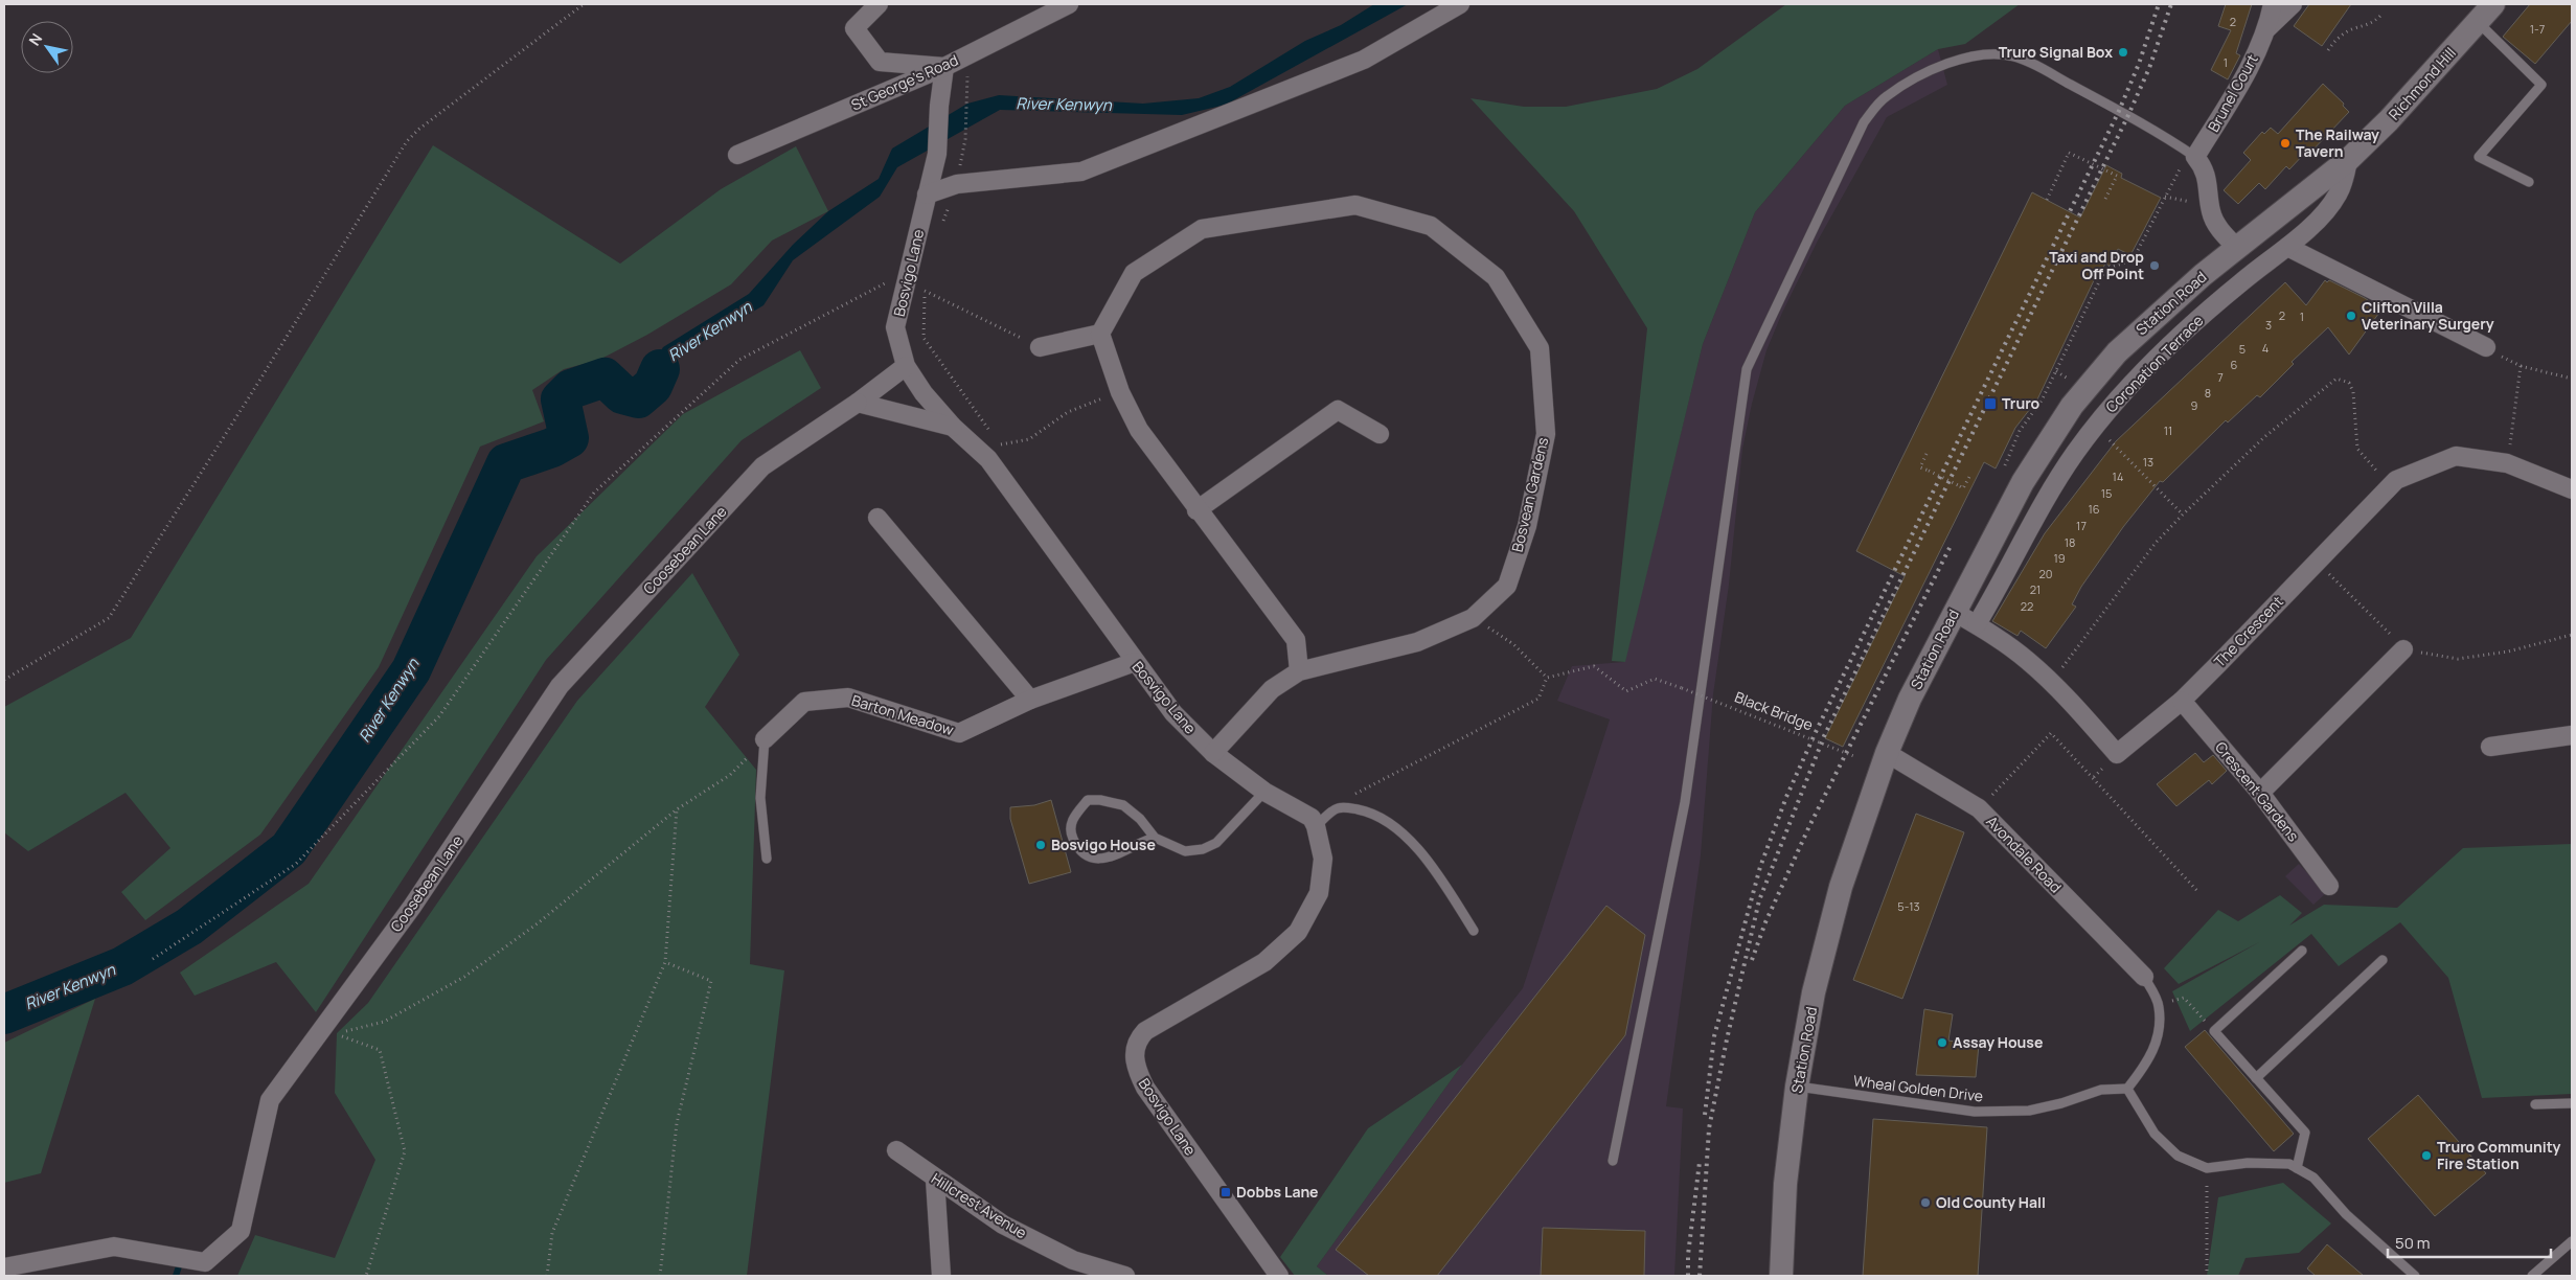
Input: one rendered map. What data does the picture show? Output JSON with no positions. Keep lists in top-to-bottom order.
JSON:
{
  "streets": {
    "street": [
      "St George's Road",
      "Richmond Hill",
      "Brunel Court",
      "Bosvigo Lane",
      "Station Road",
      "Coronation Terrace",
      "Bosvean Gardens",
      "Coosebean Lane",
      "The Crescent",
      "Barton Meadow",
      "Crescent Gardens",
      "Avondale Road",
      "Hillcrest Avenue"
    ],
    "lane": ["Wheal Golden Drive"],
    "path": ["Black Bridge"]
  },
  "crossings": [
    ["St George's Road", "Bosvigo Lane"],
    ["Richmond Hill", "Station Road"],
    ["Richmond Hill", "Coronation Terrace"],
    ["Bosvigo Lane", "Bosvean Gardens"],
    ["Bosvigo Lane", "Coosebean Lane"],
    ["Bosvigo Lane", "Barton Meadow"],
    ["Station Road", "Coronation Terrace"],
    ["Station Road", "The Crescent"],
    ["Station Road", "Avondale Road"],
    ["Station Road", "Wheal Golden Drive"],
    ["Coronation Terrace", "The Crescent"],
    ["The Crescent", "Crescent Gardens"]
  ],
  "water": ["River Kenwyn"],
  "places": {
    "other": [
      "Truro Signal Box",
      "The Railway Tavern",
      "Taxi and Drop Off Point",
      "Clifton Villa Veterinary Surgery",
      "Bosvigo House",
      "Assay House",
      "Truro Community Fire Station",
      "Old County Hall"
    ],
    "transit": ["Truro", "Dobbs Lane"]
  },
  "house_numbers": [
    "2",
    "1-7",
    "1",
    "2",
    "1",
    "3",
    "4",
    "5",
    "6",
    "7",
    "8",
    "9",
    "11",
    "13",
    "14",
    "15",
    "16",
    "17",
    "18",
    "19",
    "20",
    "21",
    "22",
    "5-13"
  ],
  "scale_bar": "50 m",
  "north": "top left"
}
